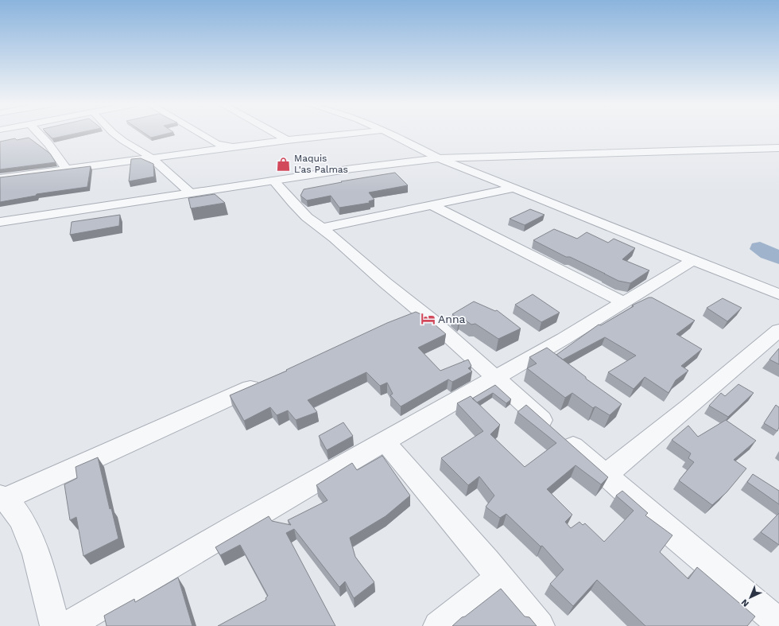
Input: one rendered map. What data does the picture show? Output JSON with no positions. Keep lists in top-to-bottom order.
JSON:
{
  "places": {
    "shop": ["Maquis L'as Palmas"],
    "hotel": ["Anna"]
  },
  "north": "bottom left"
}
